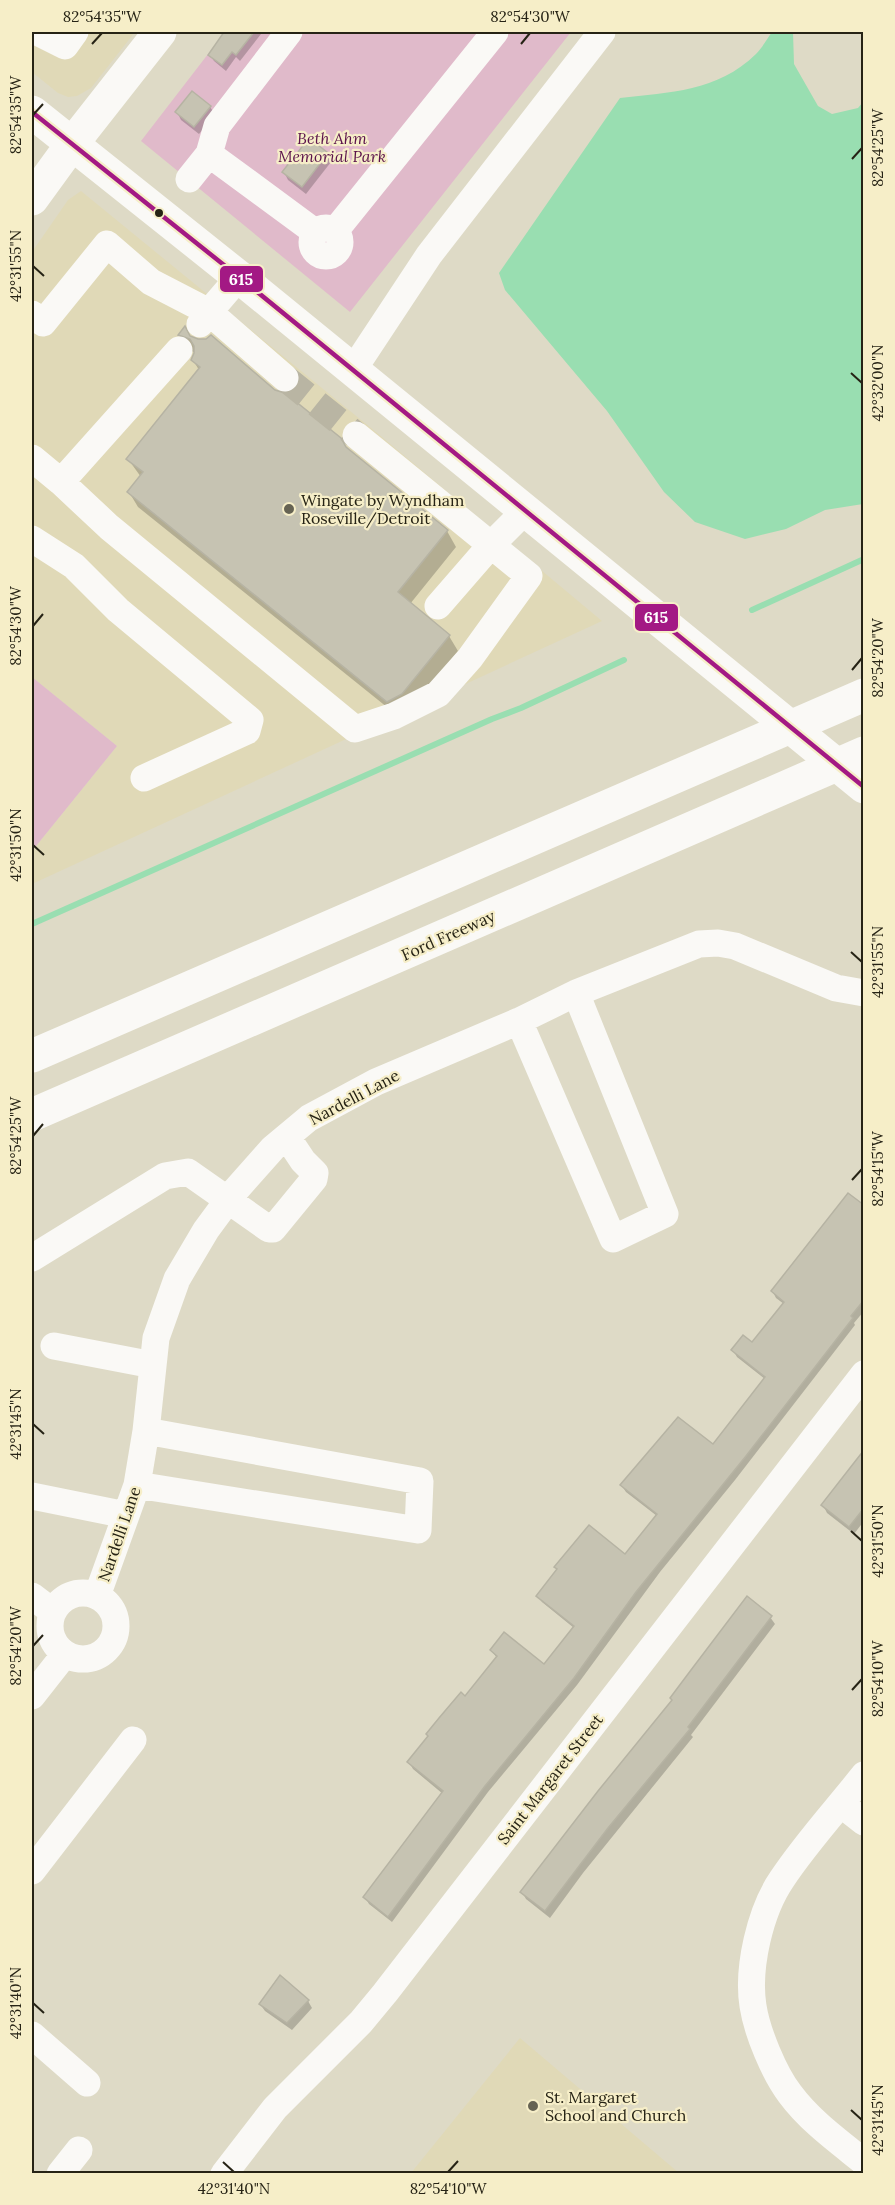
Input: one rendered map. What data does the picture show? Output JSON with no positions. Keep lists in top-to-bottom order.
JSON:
{
  "streets": {
    "main road": ["Ford Freeway"],
    "street": ["Nardelli Lane", "Saint Margaret Street"]
  },
  "parks": ["Beth Ahm Memorial Park"],
  "places": ["Wingate by Wyndham Roseville/Detroit", "St. Margaret School and Church"],
  "lines": ["transit line 615"],
  "coordinates": [
    "82°54'35\"W",
    "82°54'30\"W",
    "82°54'25\"W",
    "42°31'55\"N",
    "42°32'00\"N",
    "82°54'20\"W",
    "42°31'50\"N",
    "82°54'15\"W",
    "42°31'45\"N",
    "82°54'10\"W",
    "42°31'40\"N"
  ]
}
